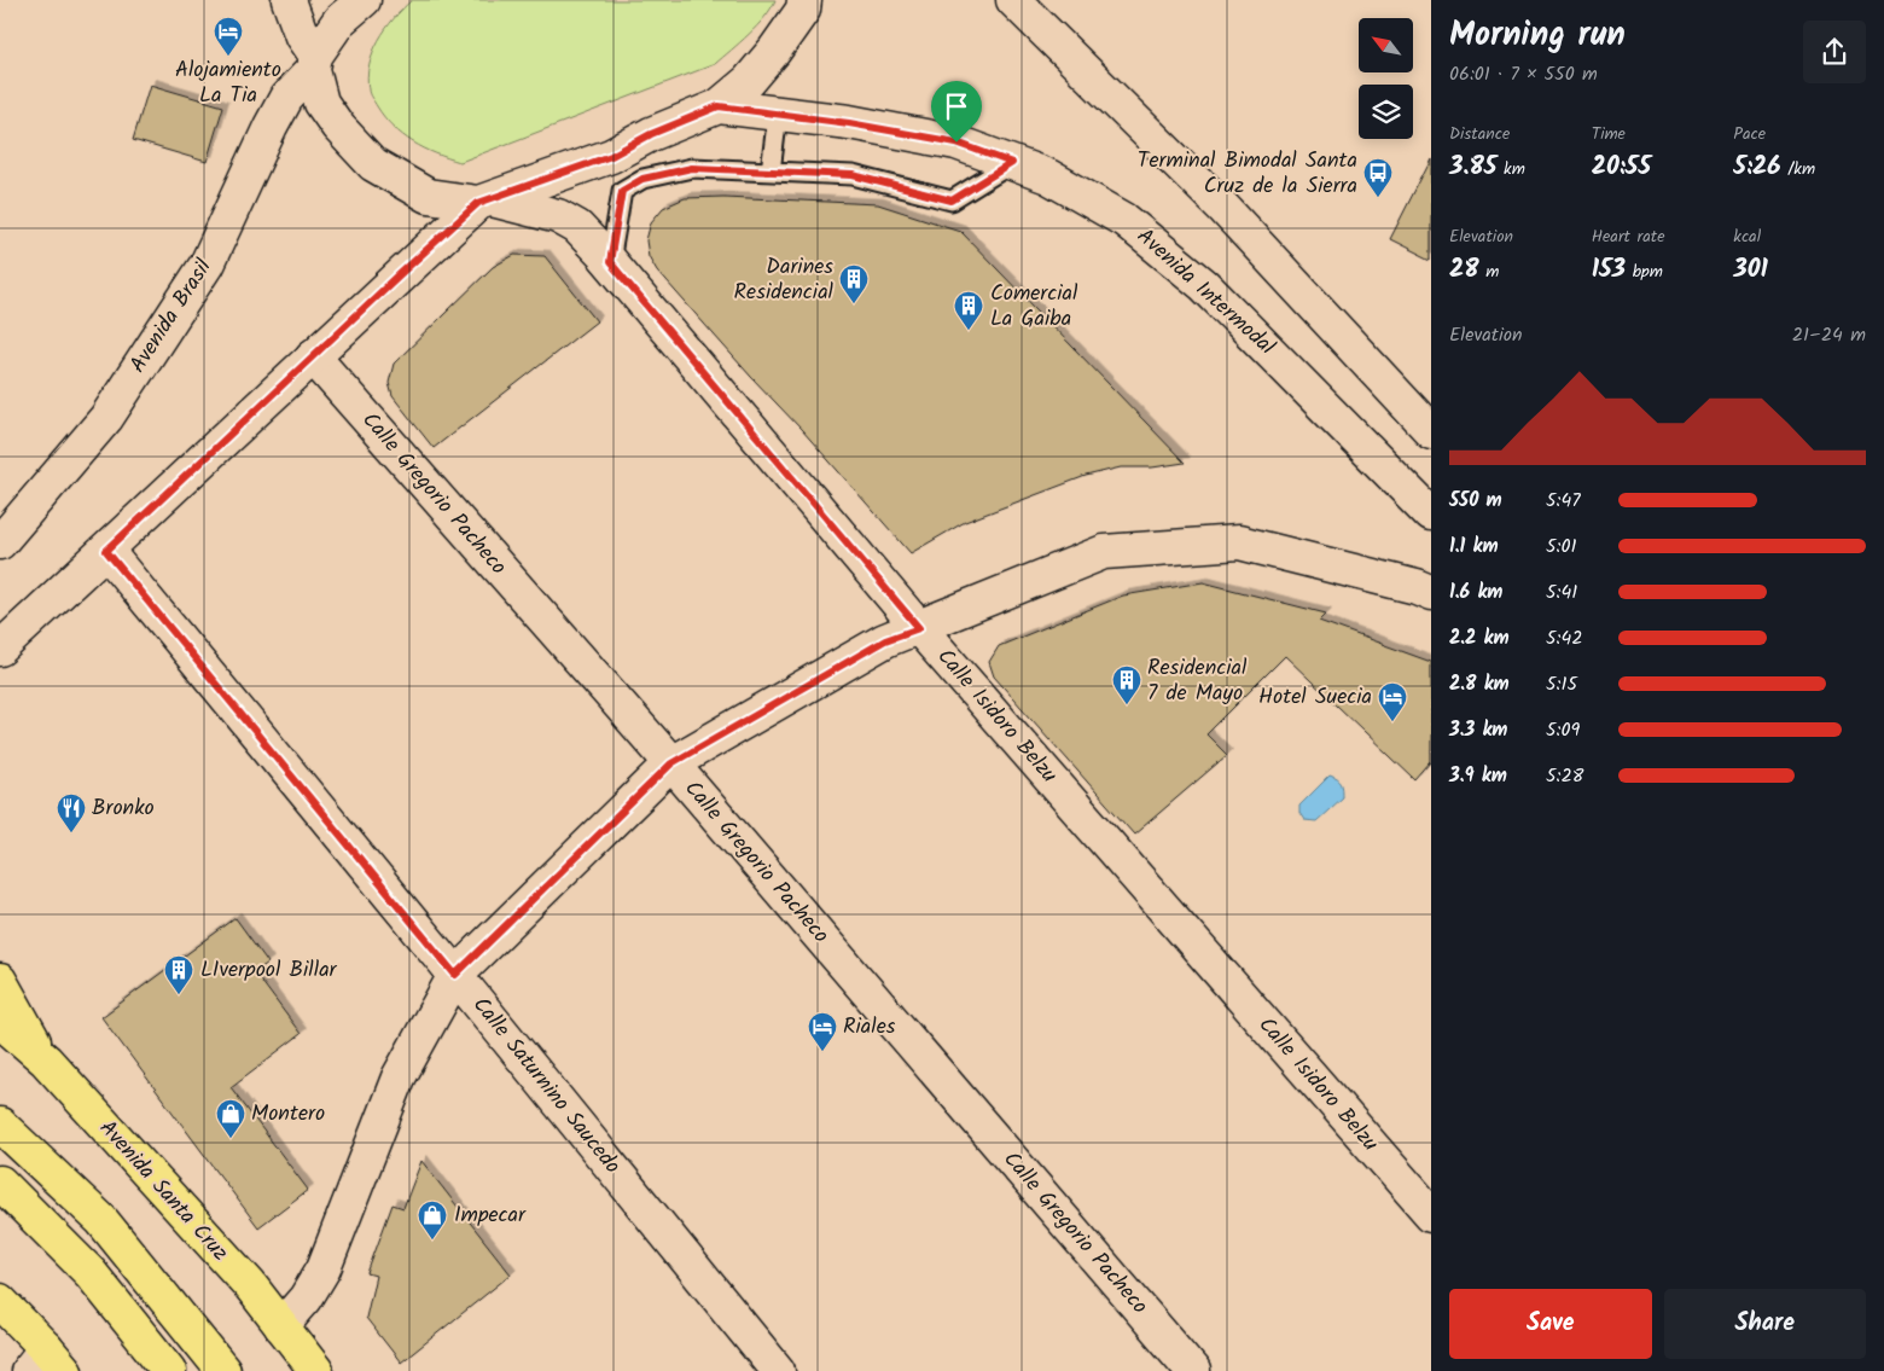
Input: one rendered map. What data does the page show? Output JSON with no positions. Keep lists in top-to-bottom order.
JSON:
{
  "streets": {
    "main road": ["Avenida Santa Cruz"],
    "street": [
      "Avenida Intermodal",
      "Avenida Brasil",
      "Calle Gregorio Pacheco",
      "Calle Isidoro Belzu",
      "Calle Saturnino Saucedo"
    ]
  },
  "crossings": [
    ["Avenida Brasil", "Calle Isidoro Belzu"]
  ],
  "places": {
    "hotel": ["Alojamiento La Tia", "Hotel Suecia", "Riales"],
    "bus stop": ["Terminal Bimodal Santa Cruz de la Sierra"],
    "building": [
      "Darines Residencial",
      "Comercial La Gaiba",
      "Residencial 7 de Mayo",
      "LIverpool Billar"
    ],
    "restaurant": ["Bronko"],
    "shop": ["Montero", "Impecar"]
  },
  "north": "top left",
  "page": {
    "heading": ["Morning run", "06:01 · 7 × 550 m"],
    "stats": [
      ["Distance", "3.85 km"],
      ["Time", "20:55"],
      ["Pace", "5:26 /km"],
      ["Elevation", "28 m"],
      ["Heart rate", "153 bpm"],
      ["kcal", "301"]
    ],
    "chart": ["Elevation", "21–24 m"],
    "list": [
      {
        "name": "550 m",
        "note": "5:47"
      },
      {
        "name": "1.1 km",
        "note": "5:01"
      },
      {
        "name": "1.6 km",
        "note": "5:41"
      },
      {
        "name": "2.2 km",
        "note": "5:42"
      },
      {
        "name": "2.8 km",
        "note": "5:15"
      },
      {
        "name": "3.3 km",
        "note": "5:09"
      },
      {
        "name": "3.9 km",
        "note": "5:28"
      }
    ],
    "buttons": ["Save", "Share"]
  }
}
